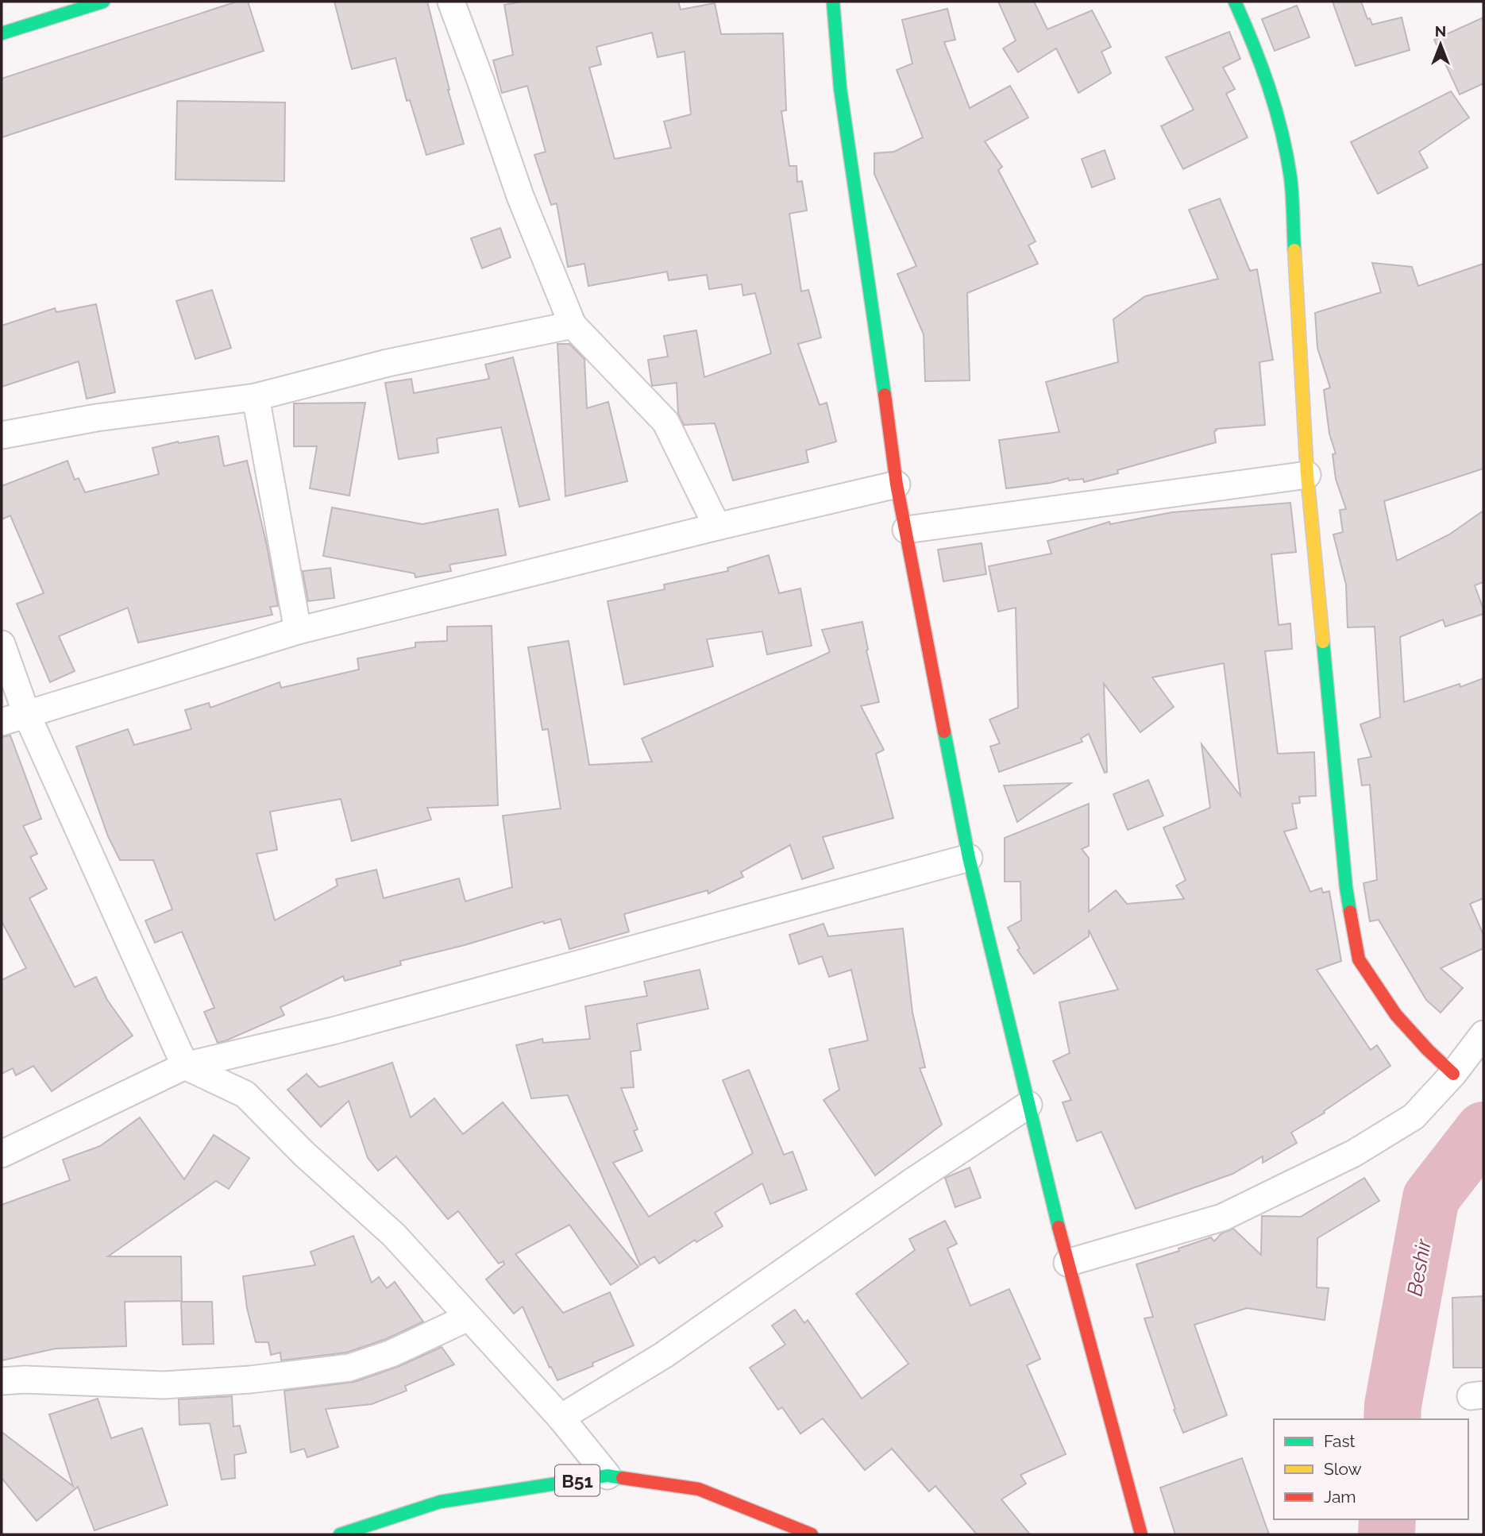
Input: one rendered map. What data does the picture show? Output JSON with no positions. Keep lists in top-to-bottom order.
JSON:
{
  "streets": {
    "main road": ["B51"]
  },
  "water": ["Beshir"],
  "legend": ["Fast", "Slow", "Jam"],
  "north": "top"
}
